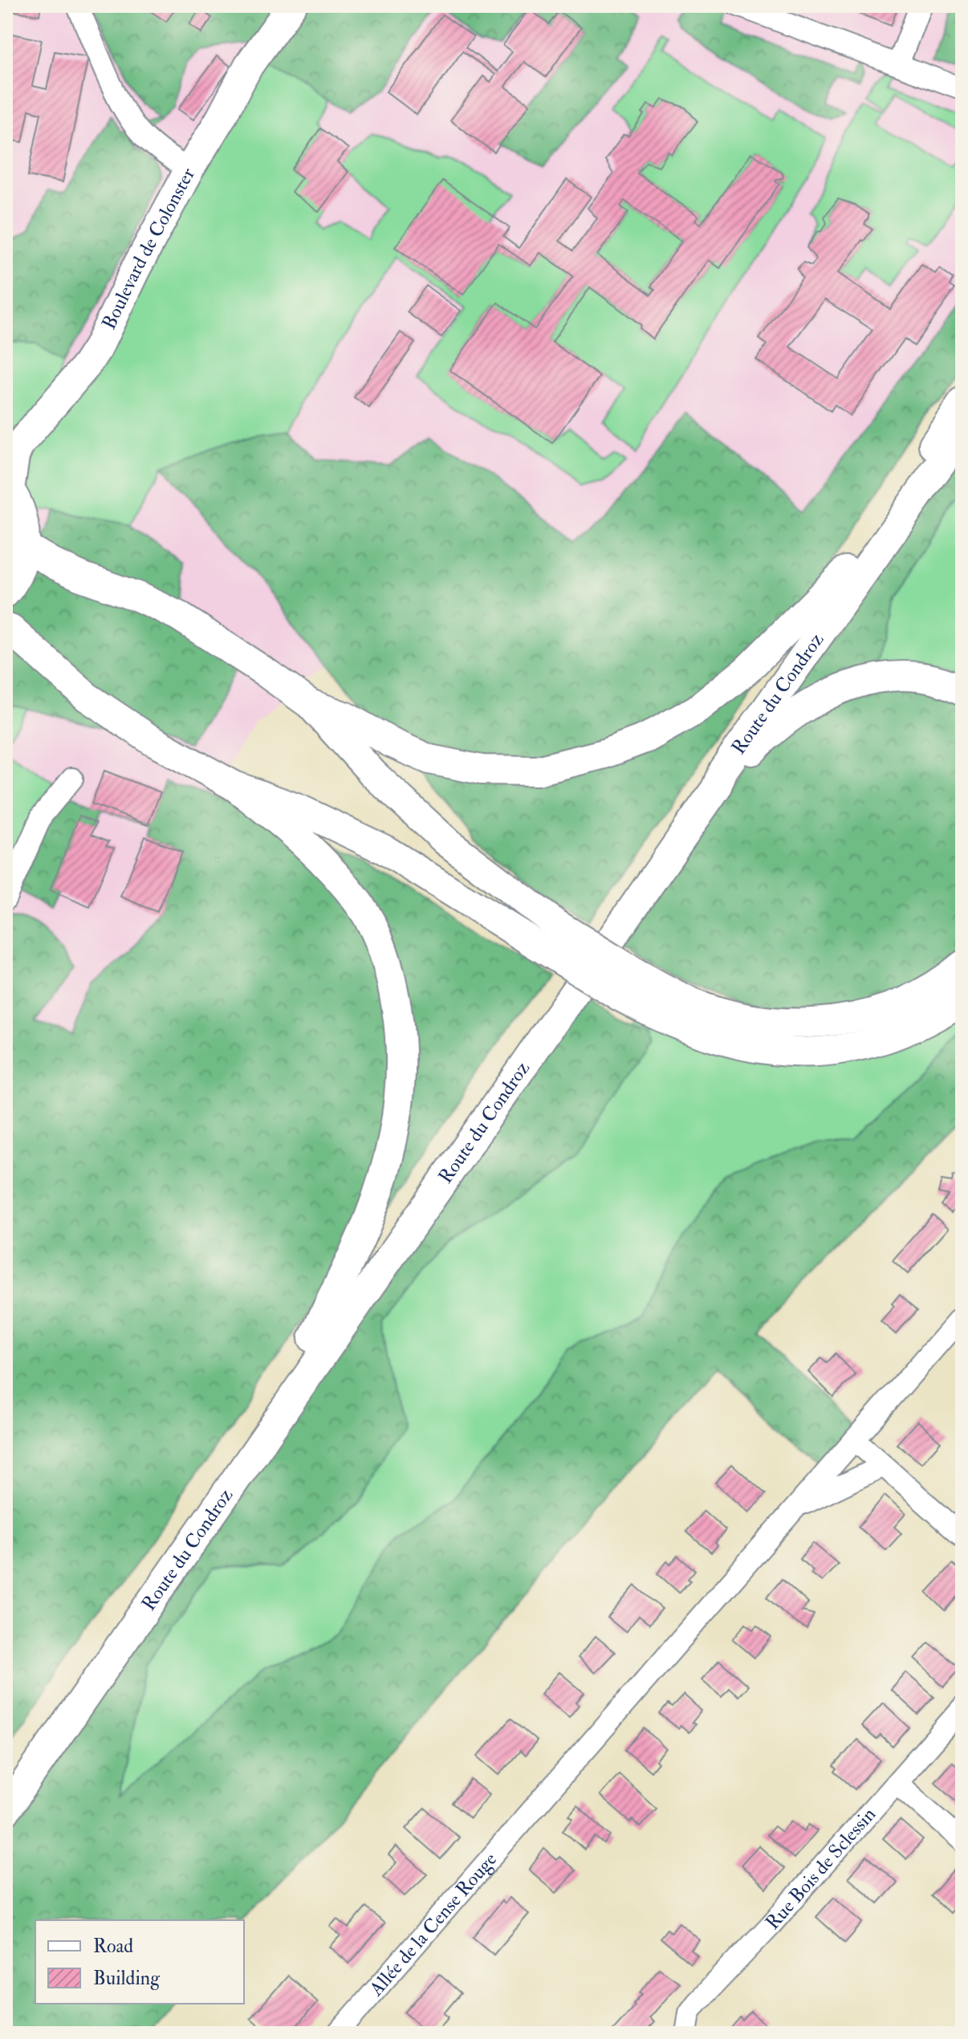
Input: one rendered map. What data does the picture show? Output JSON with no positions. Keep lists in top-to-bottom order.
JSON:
{
  "streets": {
    "main road": ["Boulevard de Colonster", "Route du Condroz"],
    "street": ["Rue Bois de Sclessin", "Allée de la Cense Rouge"]
  },
  "legend": ["Road", "Building"]
}
